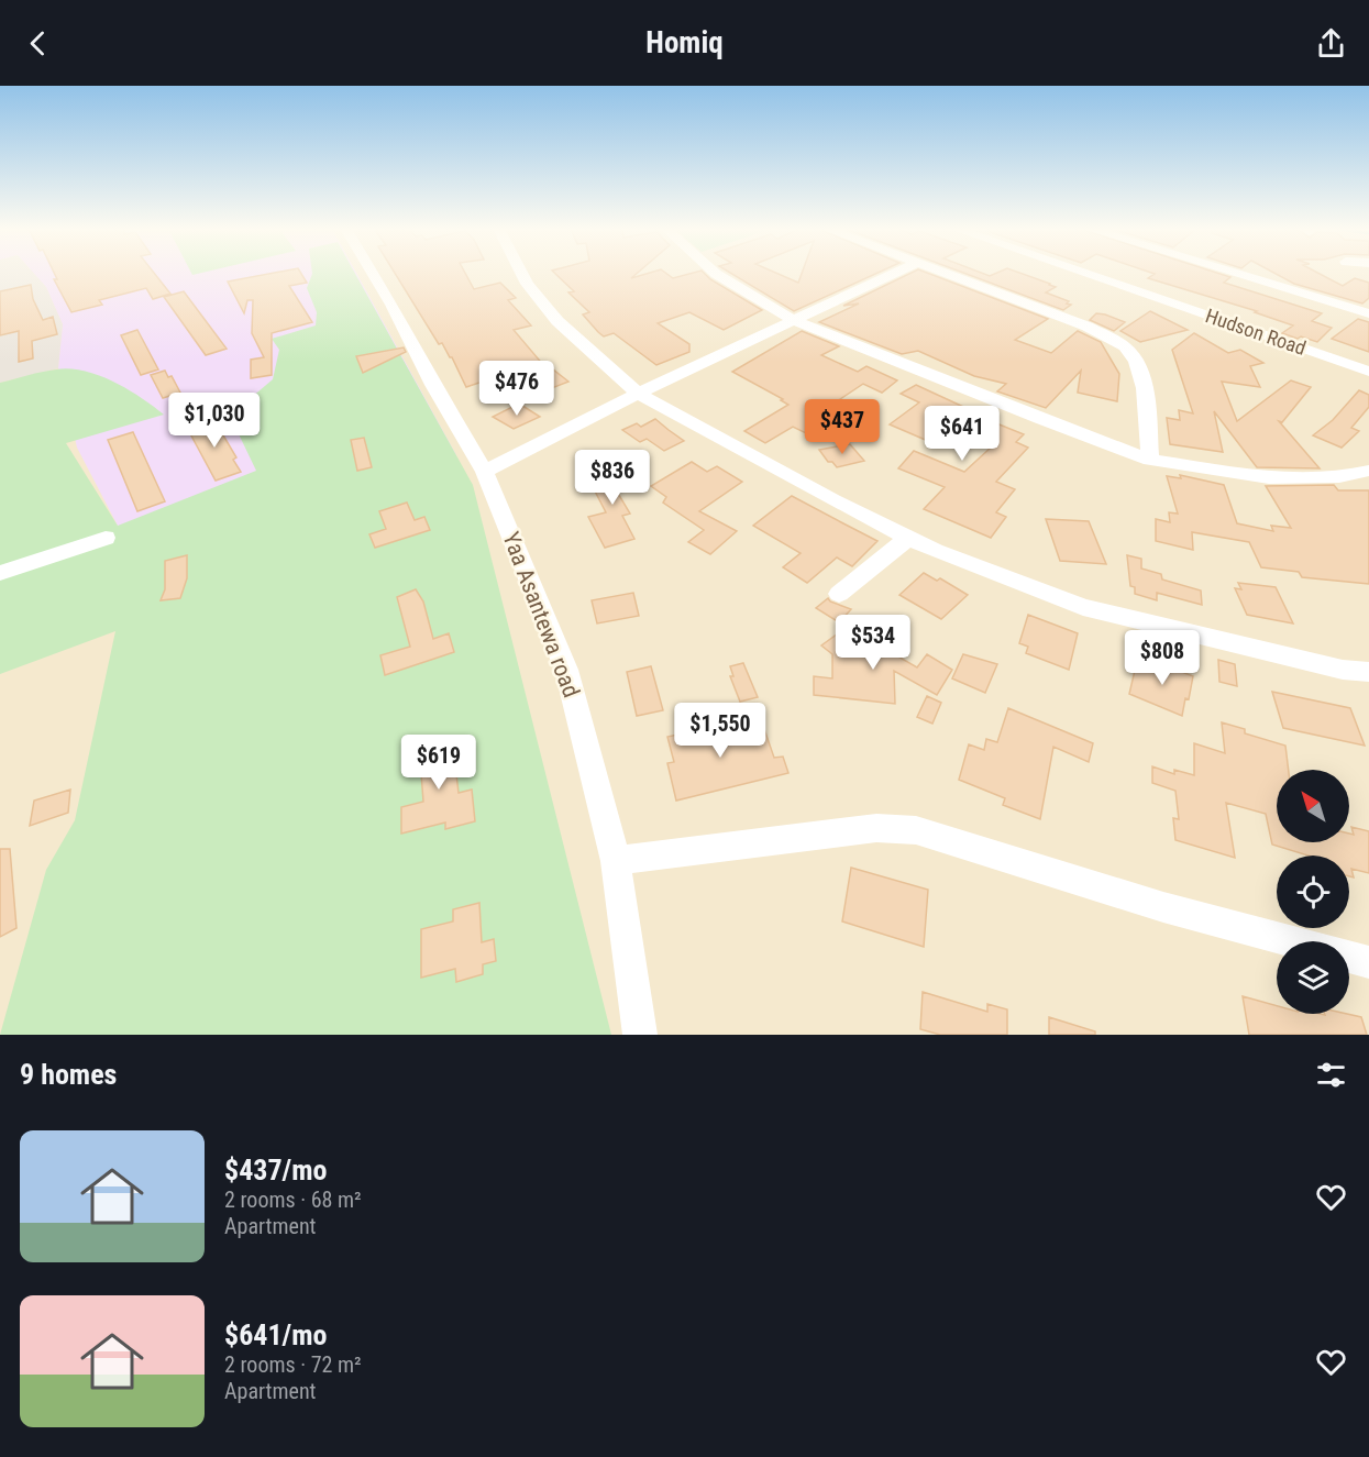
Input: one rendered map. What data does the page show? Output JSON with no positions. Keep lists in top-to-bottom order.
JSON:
{
  "streets": {
    "street": ["Hudson Road", "Yaa Asantewa road"]
  },
  "north": "top left",
  "page": {
    "header": "Homiq",
    "price": [
      "$476",
      "$1,030",
      "$437",
      "$641",
      "$836",
      "$534",
      "$808",
      "$1,550",
      "$619"
    ],
    "heading": "9 homes",
    "list": [
      {
        "name": "$437/mo",
        "note": "2 rooms · 68 m² · Apartment"
      },
      {
        "name": "$641/mo",
        "note": "2 rooms · 72 m² · Apartment"
      }
    ]
  }
}
